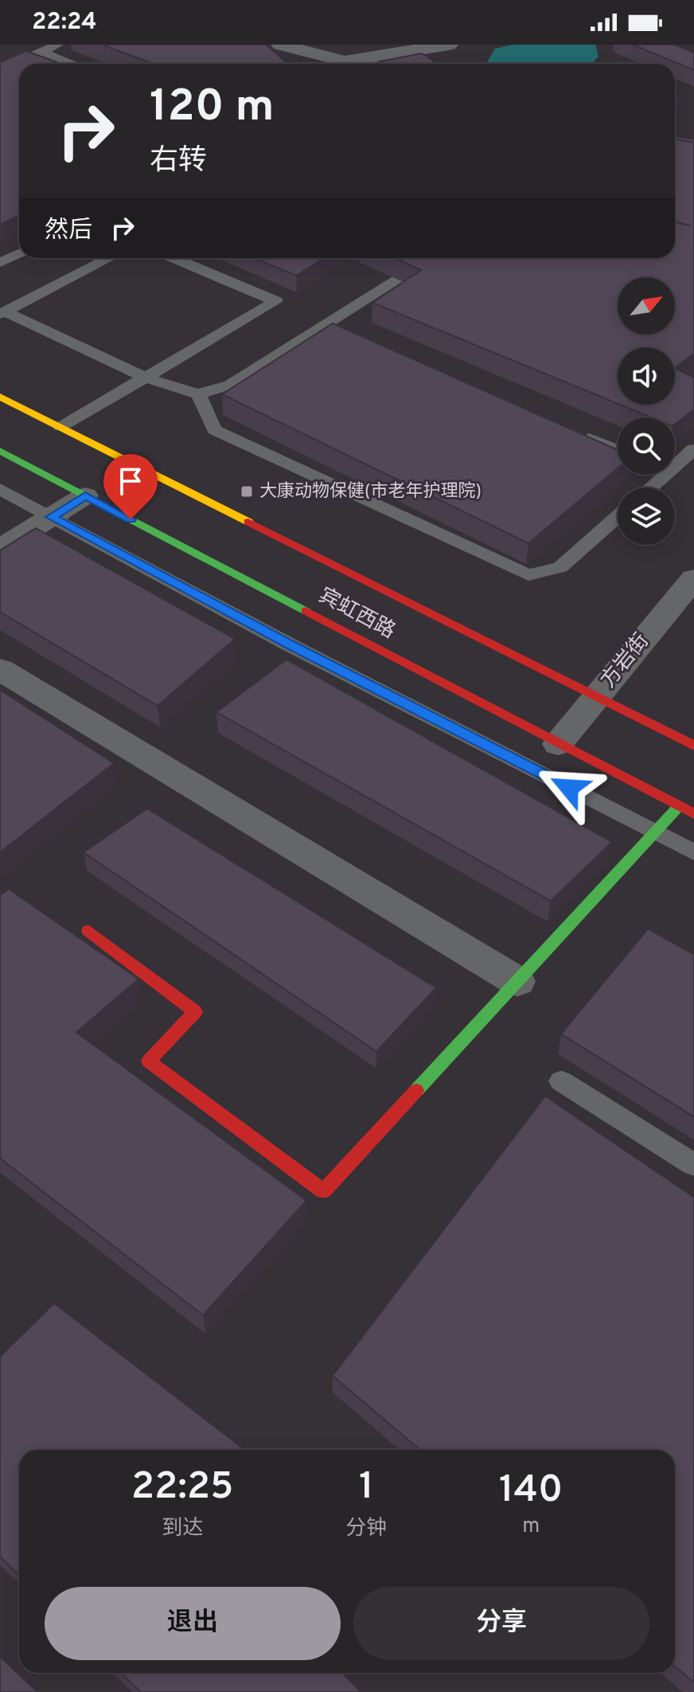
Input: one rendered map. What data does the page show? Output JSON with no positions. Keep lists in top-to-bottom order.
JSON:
{
  "streets": {
    "main road": ["宾虹西路"],
    "street": ["方岩街"]
  },
  "crossings": [
    ["宾虹西路", "方岩街"]
  ],
  "places": {
    "transit": ["大康动物保健(市老年护理院)"]
  },
  "north": "top right",
  "page": {
    "status": "22:24",
    "turn": ["120 m", "右转"],
    "then": "然后",
    "eta": [
      "22:25",
      "到达",
      "1",
      "分钟",
      "140",
      "m"
    ],
    "buttons": ["退出", "分享"]
  }
}
